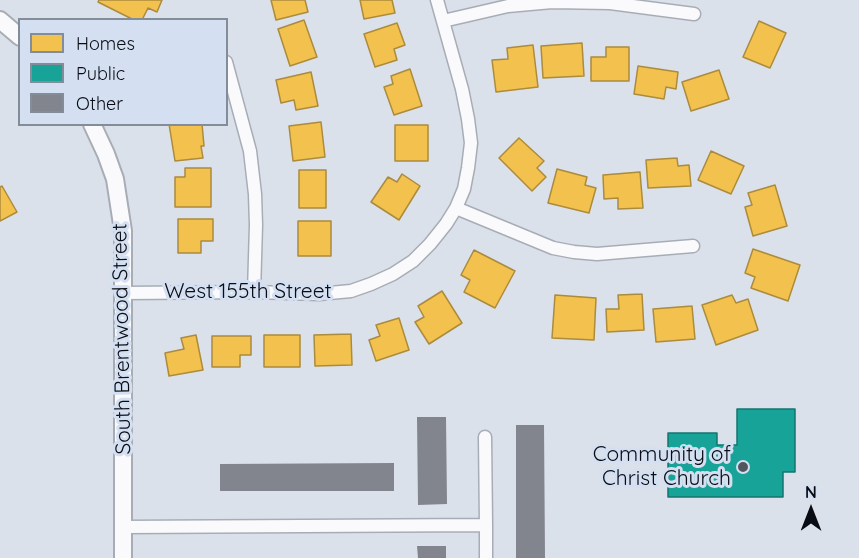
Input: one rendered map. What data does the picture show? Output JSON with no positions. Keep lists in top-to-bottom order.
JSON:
{
  "streets": {
    "street": ["West 155th Street", "South Brentwood Street"]
  },
  "crossings": [
    ["West 155th Street", "South Brentwood Street"]
  ],
  "places": ["Community of Christ Church"],
  "legend": ["Homes", "Public", "Other"],
  "north": "top"
}
